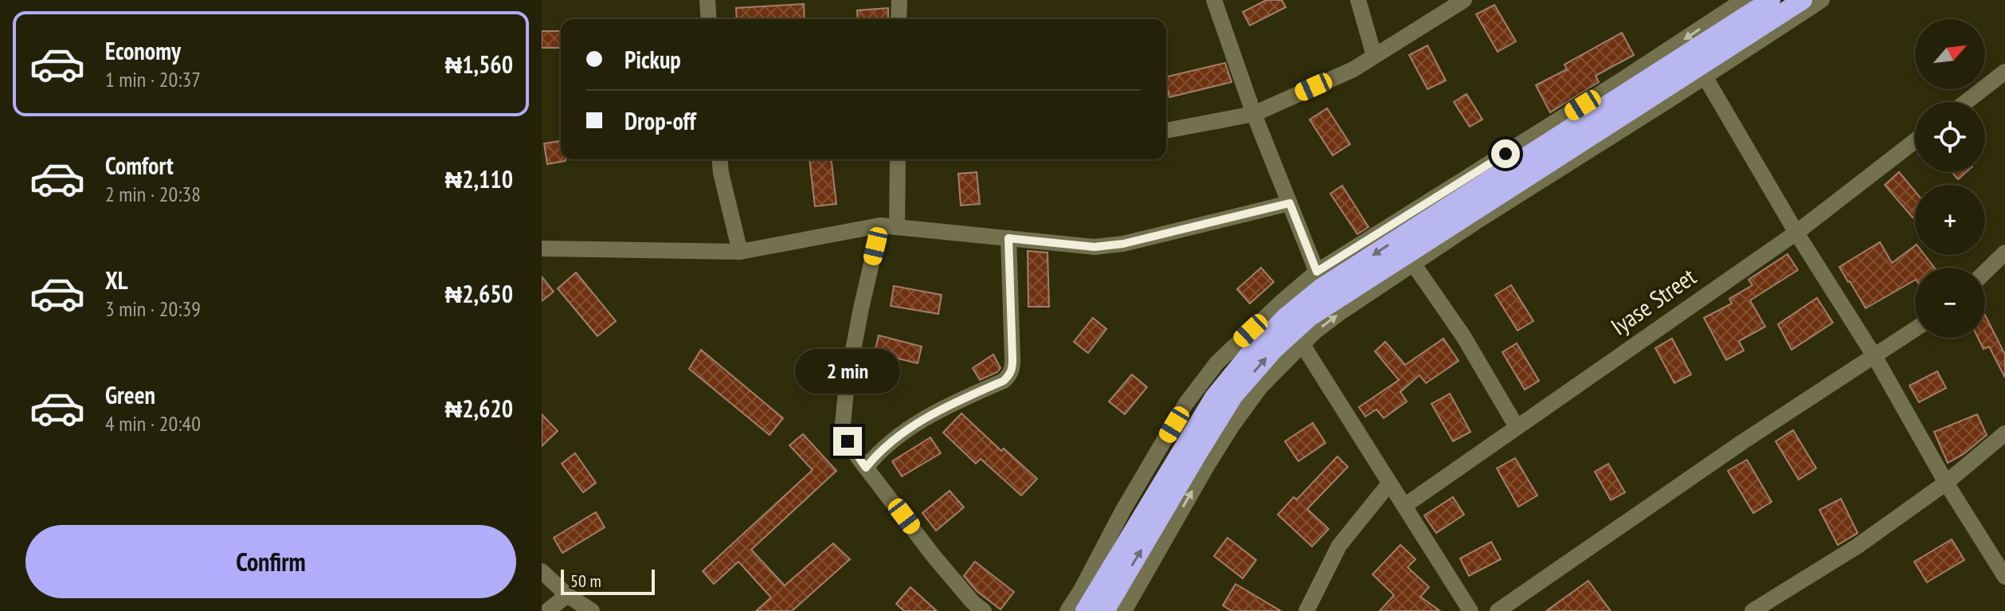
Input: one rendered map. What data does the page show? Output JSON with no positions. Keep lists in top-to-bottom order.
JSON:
{
  "streets": {
    "street": ["Iyase Street"]
  },
  "scale_bar": "50 m",
  "north": "top right",
  "page": {
    "list": [
      {
        "name": "Economy",
        "note": "1 min · 20:37",
        "value": "₦1,560"
      },
      {
        "name": "Comfort",
        "note": "2 min · 20:38",
        "value": "₦2,110"
      },
      {
        "name": "XL",
        "note": "3 min · 20:39",
        "value": "₦2,650"
      },
      {
        "name": "Green",
        "note": "4 min · 20:40",
        "value": "₦2,620"
      }
    ],
    "map_buttons": ["+", "−"],
    "banner": ["Pickup", "Drop-off"],
    "bubble": "2 min",
    "buttons": "Confirm",
    "scale": "50 m"
  }
}
